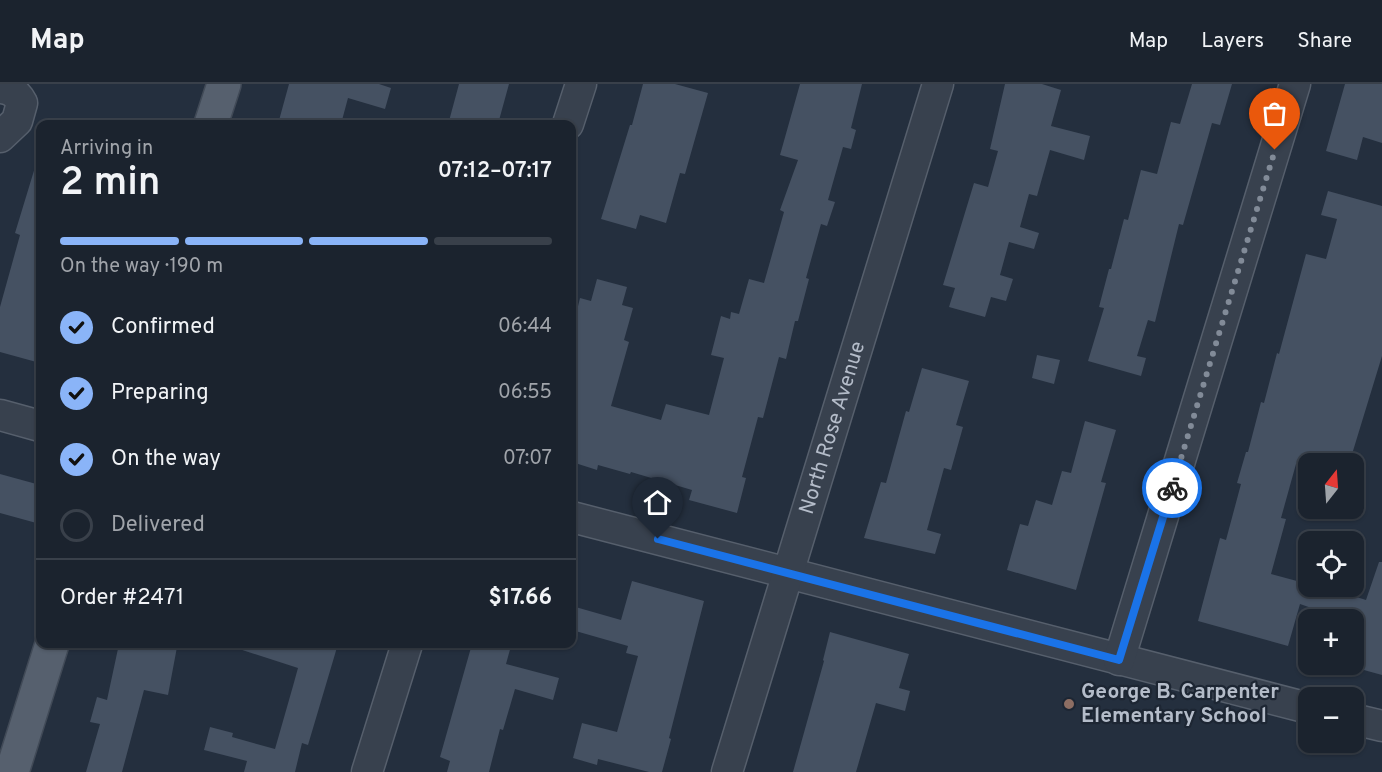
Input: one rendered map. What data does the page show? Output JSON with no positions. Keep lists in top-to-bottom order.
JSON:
{
  "streets": {
    "street": ["North Rose Avenue"]
  },
  "places": ["George B. Carpenter Elementary School"],
  "north": "top",
  "page": {
    "header": "Map",
    "nav": ["Map", "Layers", "Share"],
    "heading": ["2 min", "Arriving in", "07:12–07:17"],
    "panel": ["Order #2471", "$17.66"],
    "bar": "On the way · 190 m",
    "list": [
      ["Confirmed", "06:44"],
      ["Preparing", "06:55"],
      ["On the way", "07:07"],
      "Delivered"
    ],
    "map_buttons": ["+", "−"]
  }
}
